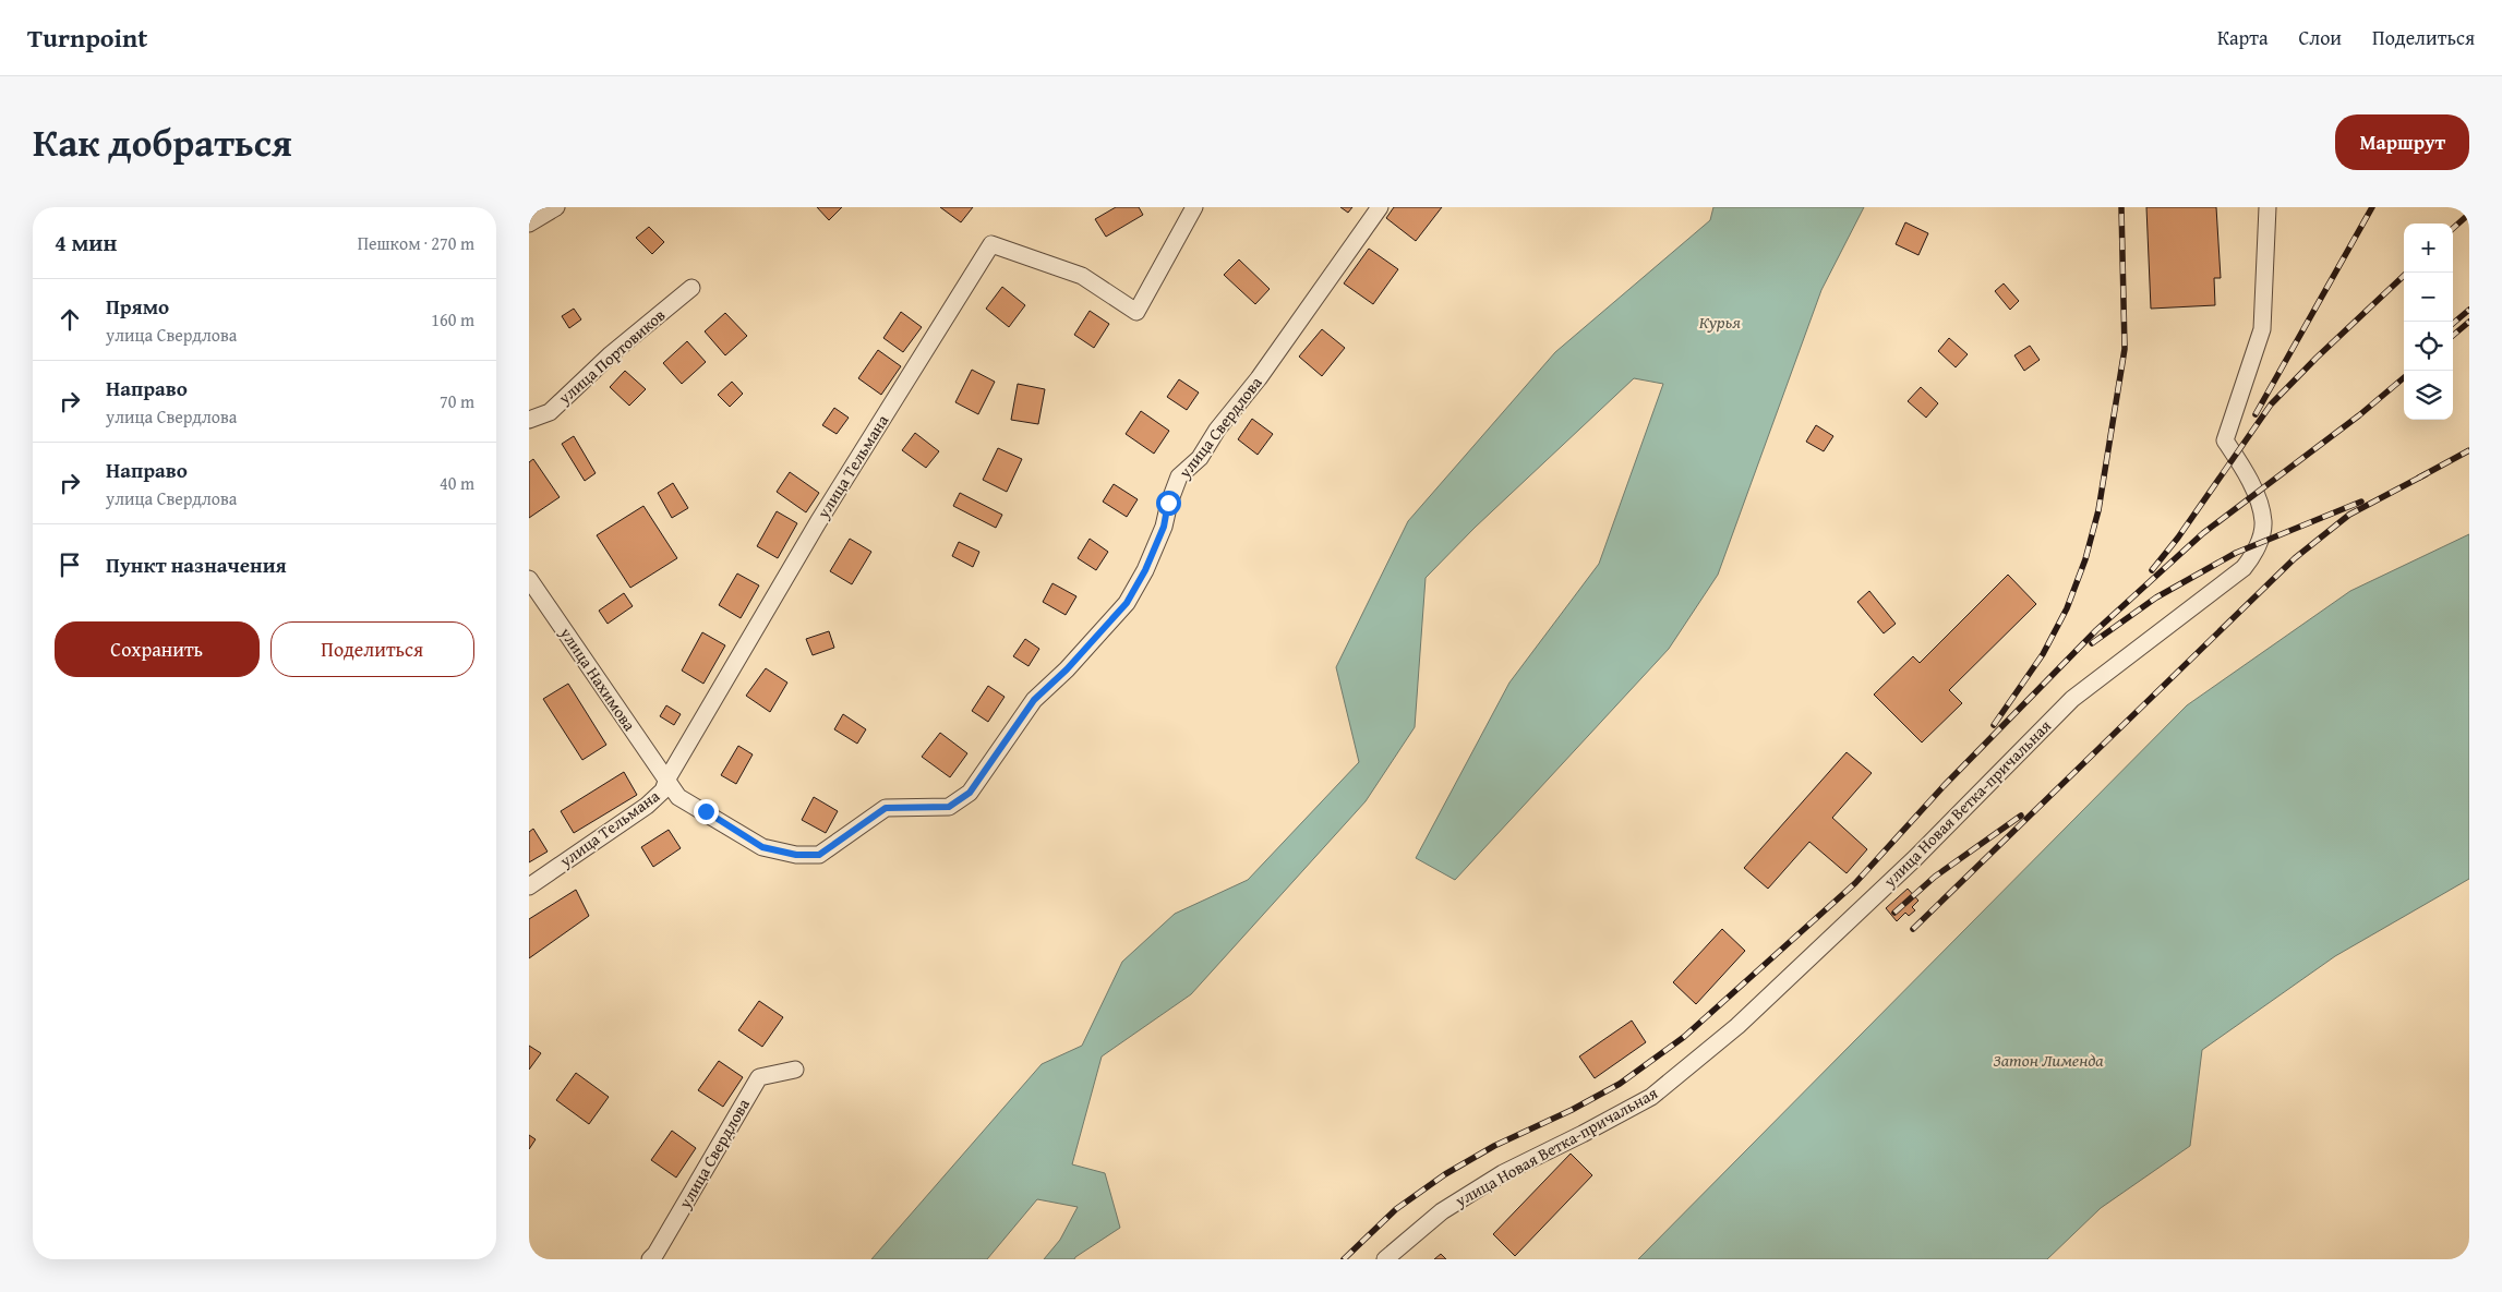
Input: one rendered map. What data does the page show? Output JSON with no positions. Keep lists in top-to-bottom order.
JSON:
{
  "streets": {
    "street": [
      "улица Портовиков",
      "улица Свердлова",
      "улица Тельмана",
      "улица Нахимова",
      "улица Новая Ветка-причальная"
    ]
  },
  "crossings": [
    ["улица Свердлова", "улица Тельмана"],
    ["улица Свердлова", "улица Нахимова"],
    ["улица Тельмана", "улица Нахимова"]
  ],
  "water": ["Курья", "Затон Лименда"],
  "page": {
    "header": "Turnpoint",
    "nav": ["Карта", "Слои", "Поделиться"],
    "title": "Как добраться",
    "buttons": [
      "Маршрут",
      ["Сохранить", "Поделиться"]
    ],
    "heading": ["4 мин", "Пешком · 270 m"],
    "map_buttons": ["+", "−"],
    "list": [
      ["Прямо", "улица Свердлова", "160 m"],
      ["Направо", "улица Свердлова", "70 m"],
      ["Направо", "улица Свердлова", "40 m"],
      "Пункт назначения"
    ]
  }
}
